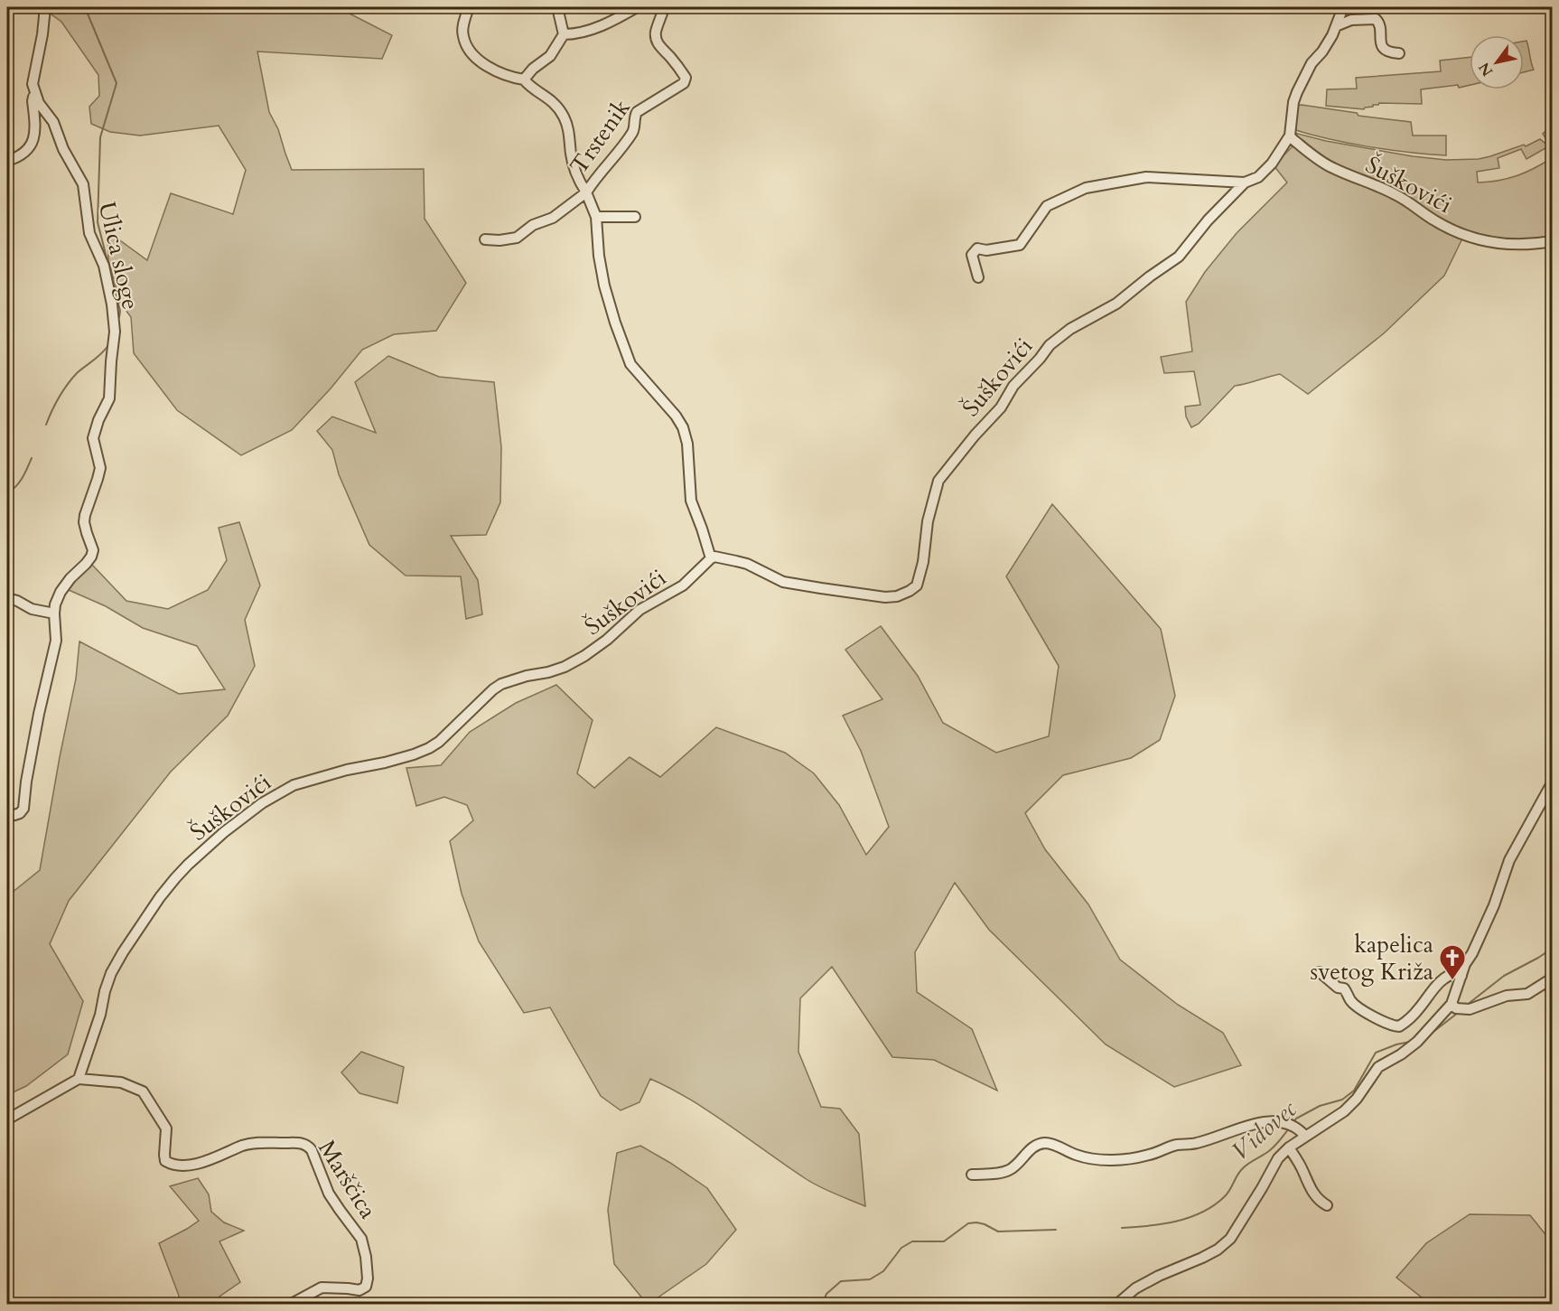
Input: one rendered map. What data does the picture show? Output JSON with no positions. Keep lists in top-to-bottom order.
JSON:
{
  "streets": {
    "street": [
      "Trstenik",
      "Šuškovići",
      "Ulica sloge",
      "Marščica"
    ]
  },
  "crossings": [
    ["Trstenik", "Šuškovići"],
    ["Šuškovići", "Marščica"]
  ],
  "water": ["Vidovec"],
  "places": {
    "church": ["kapelica svetog Križa"]
  },
  "north": "bottom left"
}
